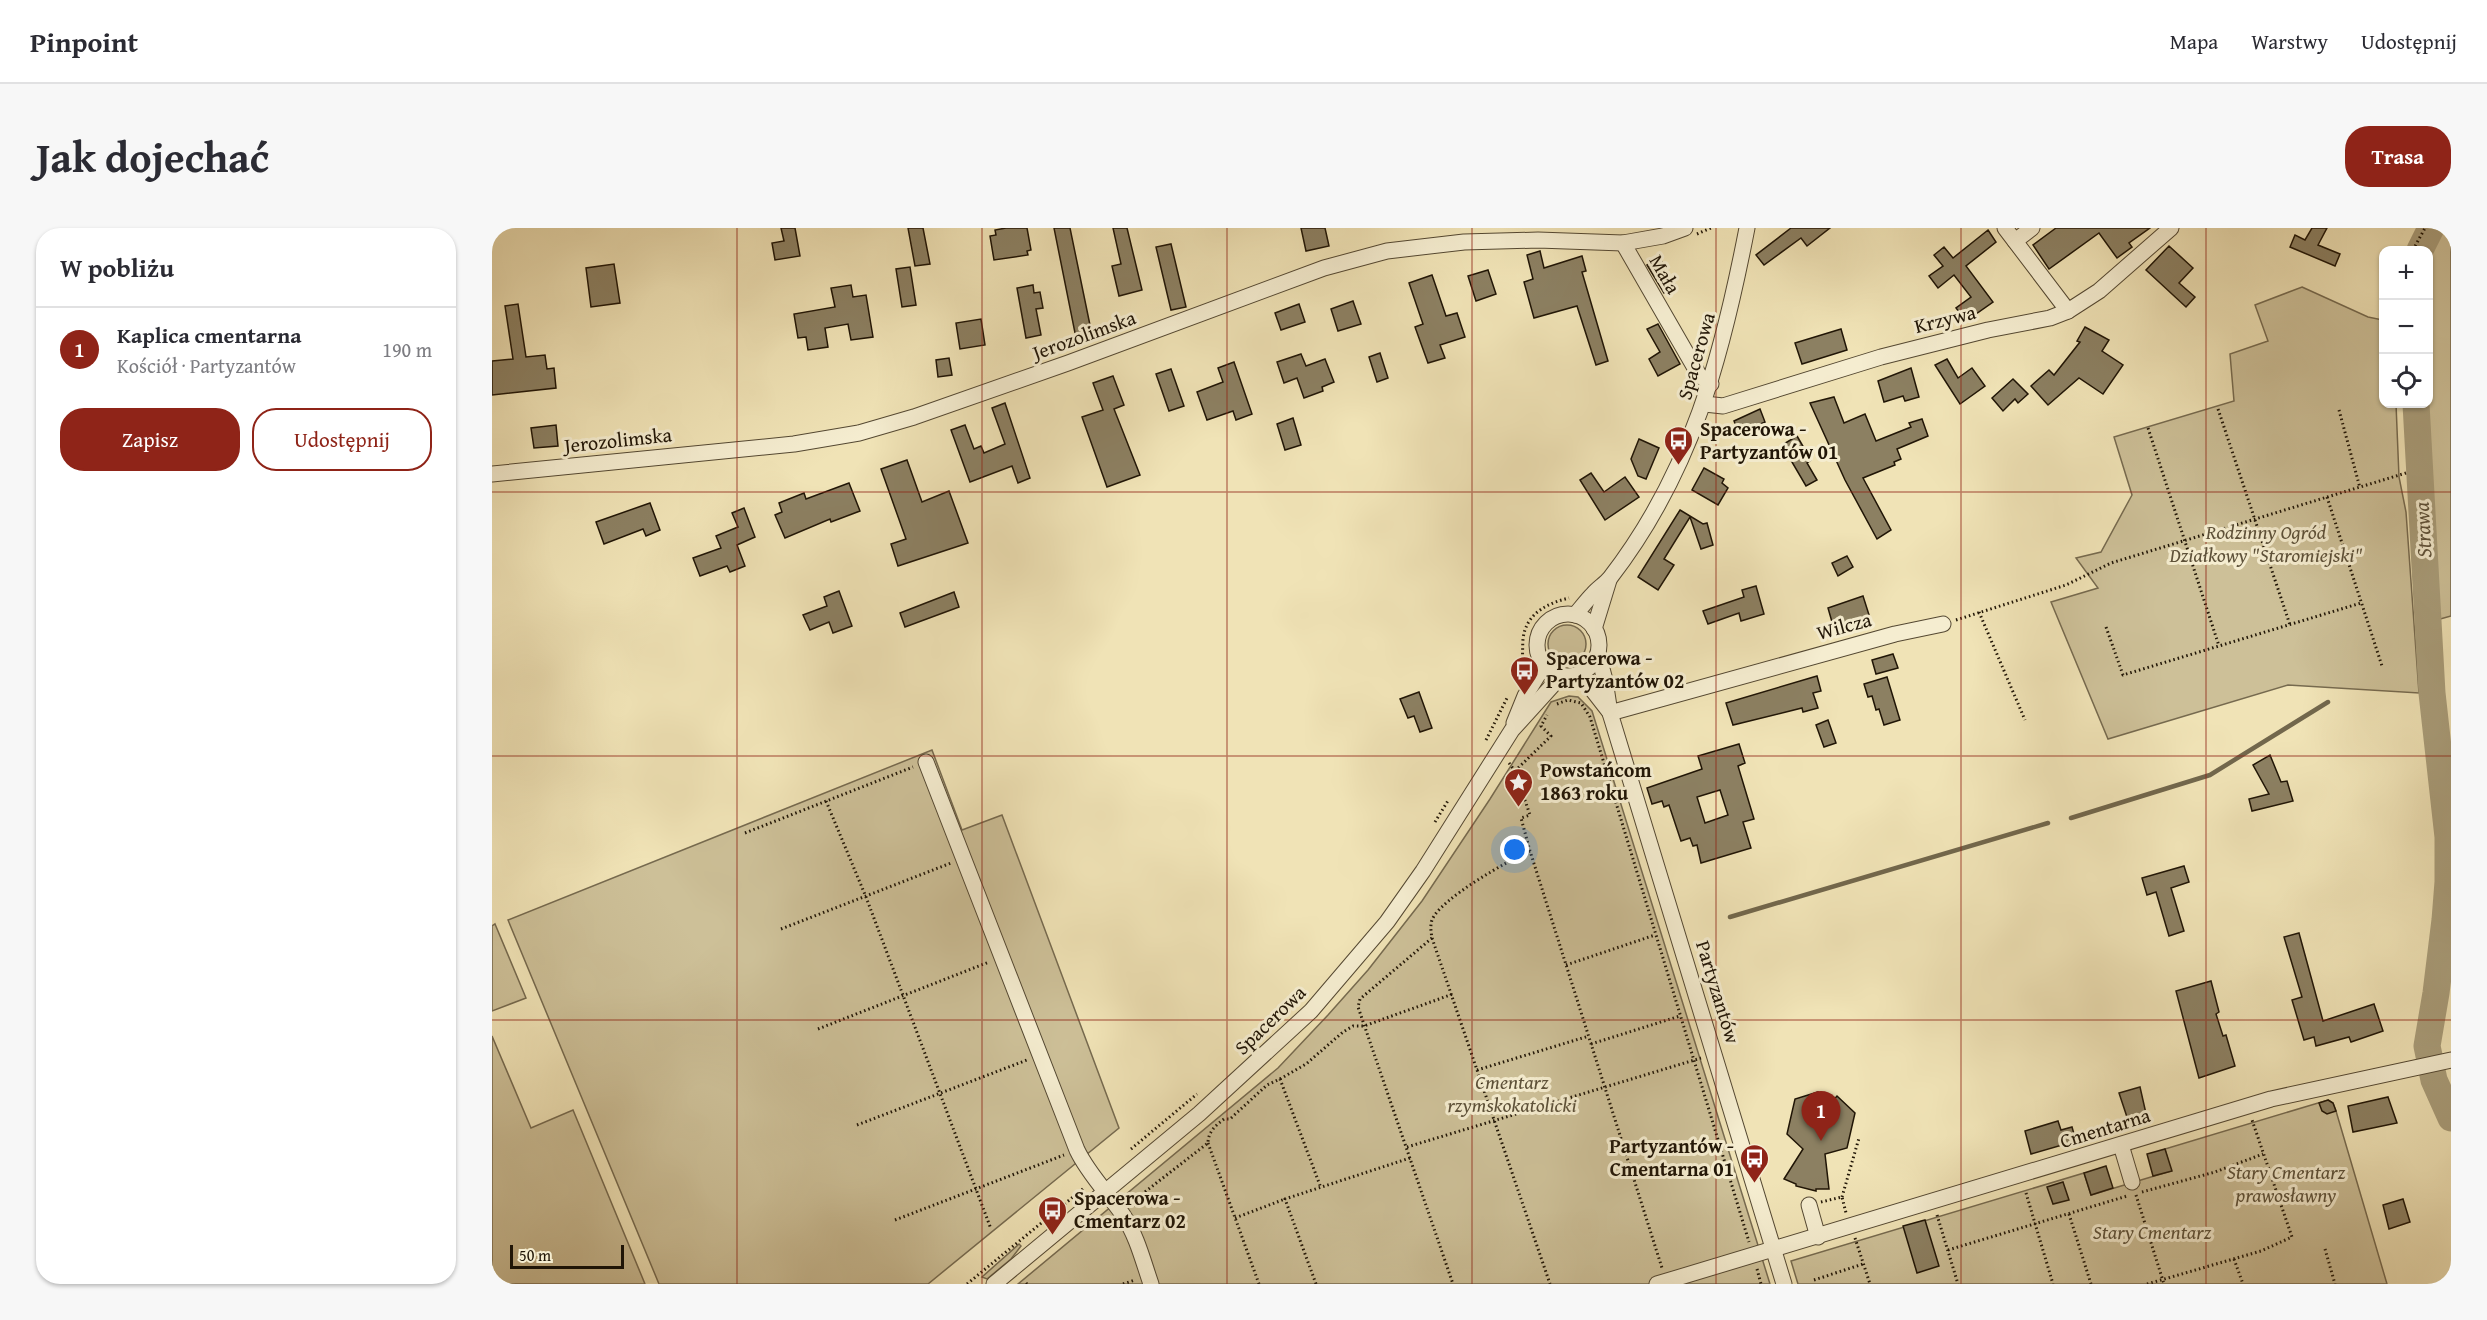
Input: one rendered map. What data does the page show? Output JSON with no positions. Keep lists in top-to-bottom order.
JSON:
{
  "streets": {
    "street": [
      "Mała",
      "Krzywa",
      "Jerozolimska",
      "Spacerowa",
      "Wilcza",
      "Partyzantów",
      "Cmentarna"
    ]
  },
  "crossings": [
    ["Mała", "Jerozolimska"],
    ["Mała", "Spacerowa"],
    ["Krzywa", "Spacerowa"],
    ["Spacerowa", "Partyzantów"],
    ["Wilcza", "Partyzantów"],
    ["Partyzantów", "Cmentarna"]
  ],
  "water": ["Strawa"],
  "parks": [
    "Rodzinny Ogród Działkowy \"Staromiejski\"",
    "Cmentarz rzymskokatolicki",
    "Stary Cmentarz prawosławny",
    "Stary Cmentarz"
  ],
  "places": {
    "bus stop": [
      "Spacerowa - Partyzantów 01",
      "Spacerowa - Partyzantów 02",
      "Partyzantów - Cmentarna 01",
      "Spacerowa - Cmentarz 02"
    ],
    "place": ["Powstańcom 1863 roku"]
  },
  "scale_bar": "50 m",
  "page": {
    "header": "Pinpoint",
    "nav": ["Mapa", "Warstwy", "Udostępnij"],
    "title": "Jak dojechać",
    "buttons": [
      "Trasa",
      ["Zapisz", "Udostępnij"]
    ],
    "heading": "W pobliżu",
    "map_buttons": ["+", "−"],
    "list": [
      {
        "mark": "1",
        "name": "Kaplica cmentarna",
        "note": "Kościół · Partyzantów",
        "value": "190 m"
      }
    ],
    "pins": "1",
    "scale": "50 m"
  }
}
